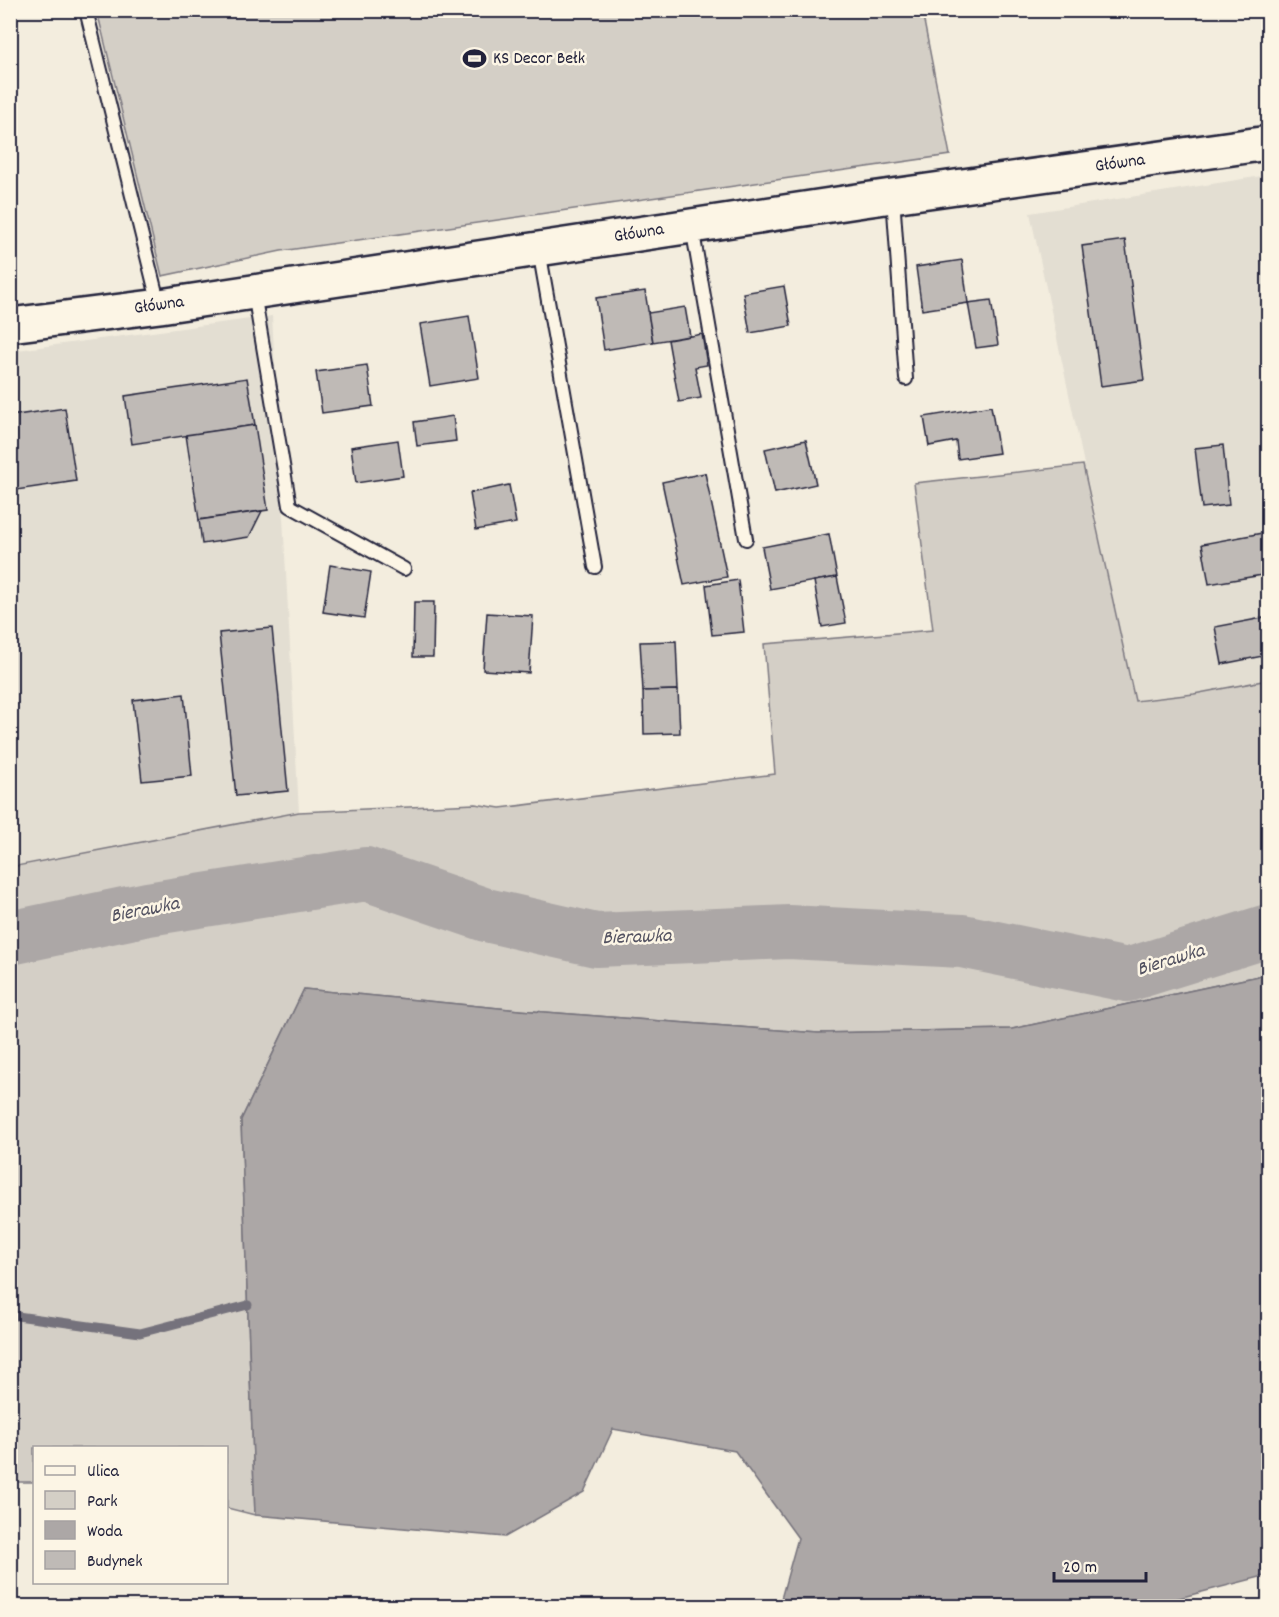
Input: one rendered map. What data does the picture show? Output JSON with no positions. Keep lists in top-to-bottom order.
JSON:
{
  "streets": {
    "main road": ["Główna"]
  },
  "water": ["Bierawka"],
  "places": {
    "sports": ["KS Decor Bełk"]
  },
  "legend": [
    "Ulica",
    "Park",
    "Woda",
    "Budynek"
  ],
  "scale_bar": "20 m"
}
